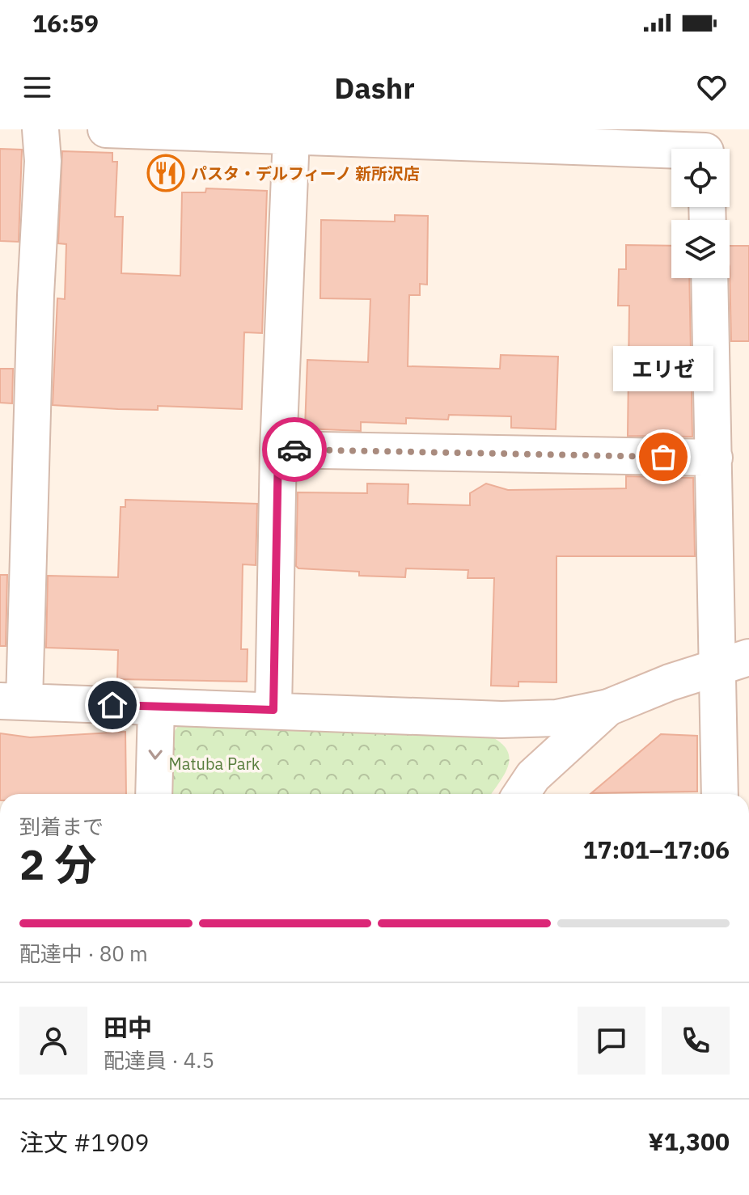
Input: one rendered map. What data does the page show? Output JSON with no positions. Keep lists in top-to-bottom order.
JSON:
{
  "parks": ["Matuba Park"],
  "places": {
    "restaurant": ["パスタ・デルフィーノ 新所沢店"],
    "other": ["エリゼ"]
  },
  "page": {
    "status": "16:59",
    "header": "Dashr",
    "bubble": "エリゼ",
    "heading": ["2 分", "到着まで", "17:01–17:06"],
    "panel": [
      "田中",
      "配達員 · 4.5",
      "注文 #1909",
      "¥1,300"
    ],
    "bar": "配達中 · 80 m"
  }
}
